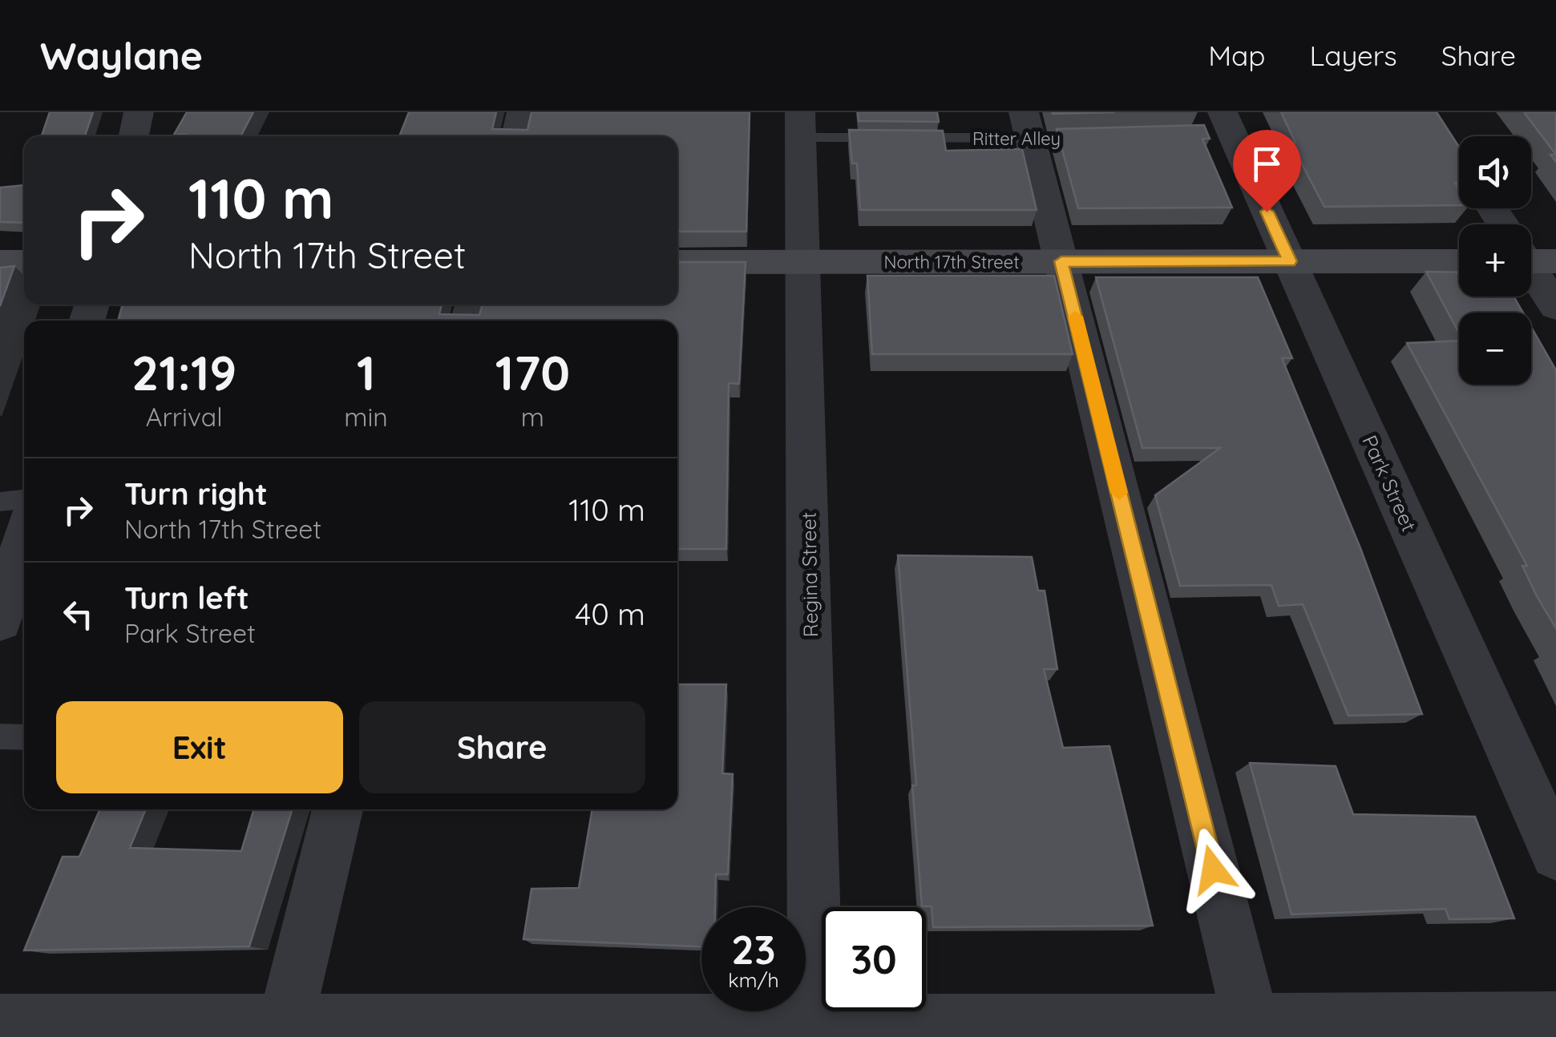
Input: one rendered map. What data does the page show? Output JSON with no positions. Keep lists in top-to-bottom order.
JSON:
{
  "streets": {
    "main road": ["North 17th Street"],
    "street": ["Park Street", "Regina Street"],
    "lane": ["Ritter Alley"]
  },
  "crossings": [
    ["Ritter Alley", "Regina Street"],
    ["North 17th Street", "Park Street"],
    ["North 17th Street", "Regina Street"]
  ],
  "page": {
    "header": "Waylane",
    "nav": ["Map", "Layers", "Share"],
    "map_buttons": ["+", "−"],
    "turn": ["110 m", "North 17th Street"],
    "eta": [
      "21:19",
      "Arrival",
      "1",
      "min",
      "170",
      "m"
    ],
    "list": [
      {
        "name": "Turn right",
        "note": "North 17th Street",
        "value": "110 m"
      },
      {
        "name": "Turn left",
        "note": "Park Street",
        "value": "40 m"
      }
    ],
    "buttons": ["Exit", "Share"],
    "speed": "23 km/h",
    "limit": "30"
  }
}
